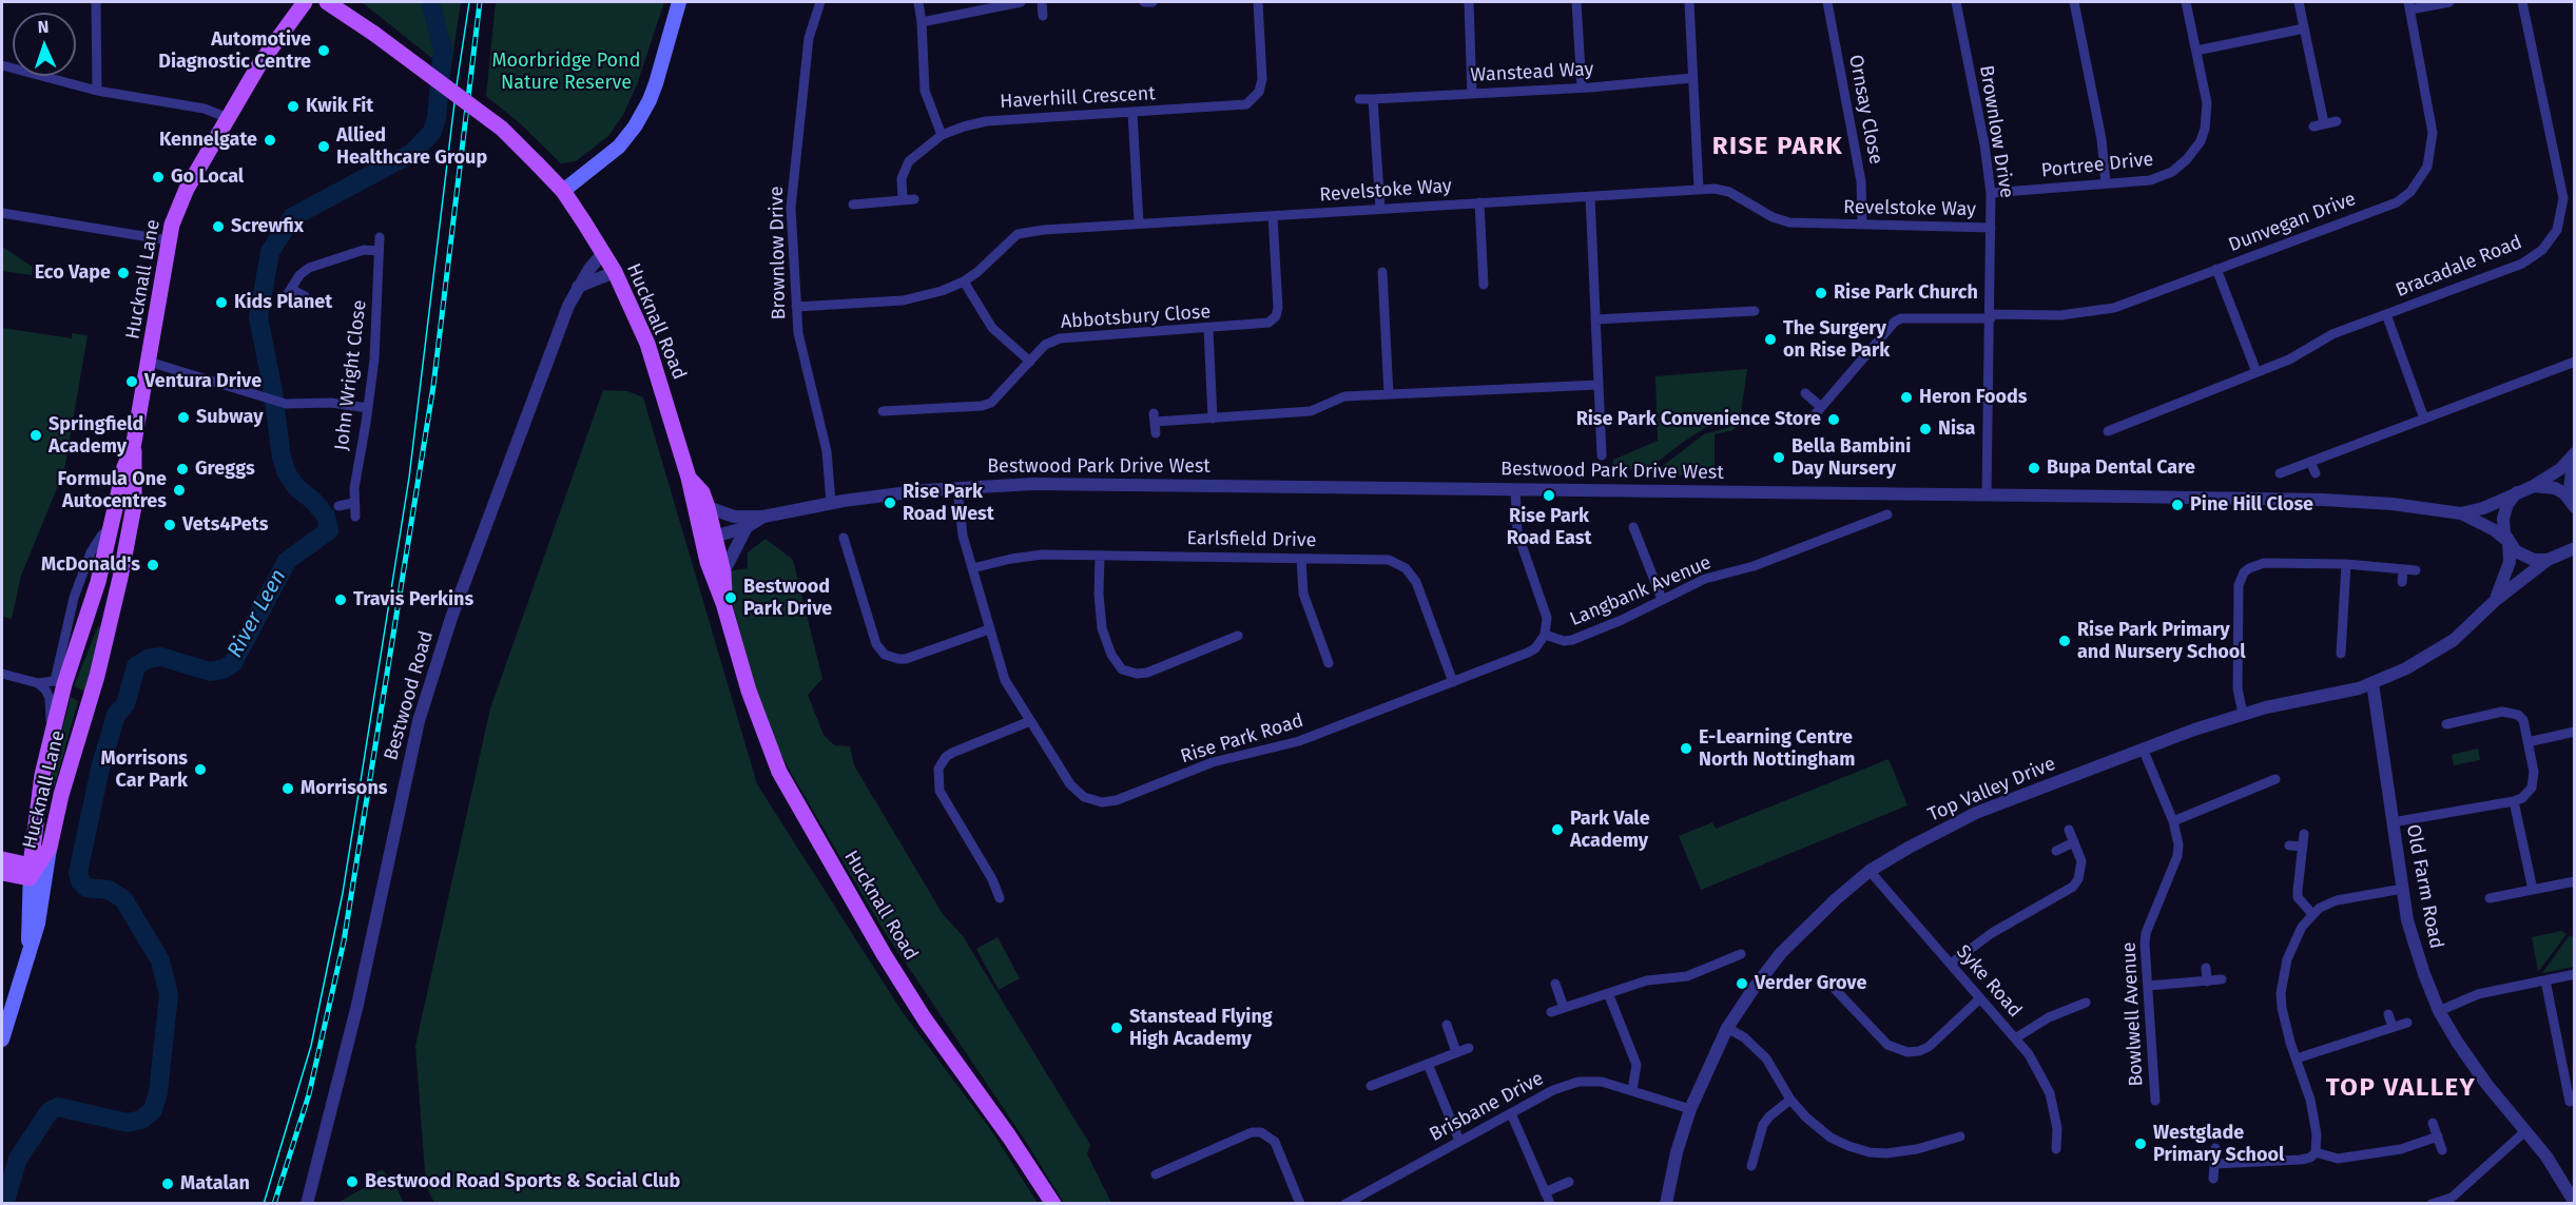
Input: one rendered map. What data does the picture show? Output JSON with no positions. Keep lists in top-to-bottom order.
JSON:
{
  "streets": {
    "main road": ["Hucknall Lane", "Hucknall Road"],
    "street": [
      "Wanstead Way",
      "Haverhill Crescent",
      "Ornsay Close",
      "Brownlow Drive",
      "Portree Drive",
      "Revelstoke Way",
      "Dunvegan Drive",
      "Bracadale Road",
      "Abbotsbury Close",
      "John Wright Close",
      "Bestwood Park Drive West",
      "Earlsfield Drive",
      "Langbank Avenue",
      "Bestwood Road",
      "Rise Park Road",
      "Top Valley Drive",
      "Old Farm Road",
      "Syke Road",
      "Bowlwell Avenue",
      "Brisbane Drive"
    ]
  },
  "crossings": [
    ["Ornsay Close", "Revelstoke Way"],
    ["Brownlow Drive", "Portree Drive"],
    ["Brownlow Drive", "Revelstoke Way"],
    ["Brownlow Drive", "Dunvegan Drive"],
    ["Brownlow Drive", "Bestwood Park Drive West"],
    ["Revelstoke Way", "Abbotsbury Close"],
    ["Hucknall Road", "Bestwood Road"],
    ["Bestwood Park Drive West", "Rise Park Road"],
    ["Bestwood Park Drive West", "Top Valley Drive"],
    ["Earlsfield Drive", "Rise Park Road"],
    ["Langbank Avenue", "Rise Park Road"],
    ["Top Valley Drive", "Old Farm Road"],
    ["Top Valley Drive", "Syke Road"],
    ["Top Valley Drive", "Bowlwell Avenue"],
    ["Top Valley Drive", "Brisbane Drive"]
  ],
  "districts": ["RISE PARK", "TOP VALLEY"],
  "water": ["River Leen"],
  "parks": ["Moorbridge Pond Nature Reserve"],
  "places": [
    "Automotive Diagnostic Centre",
    "Kwik Fit",
    "Kennelgate",
    "Allied Healthcare Group",
    "Go Local",
    "Screwfix",
    "Eco Vape",
    "Rise Park Church",
    "Kids Planet",
    "The Surgery on Rise Park",
    "Ventura Drive",
    "Heron Foods",
    "Subway",
    "Rise Park Convenience Store",
    "Nisa",
    "Springfield Academy",
    "Bella Bambini Day Nursery",
    "Bupa Dental Care",
    "Greggs",
    "Formula One Autocentres",
    "Rise Park Road East",
    "Rise Park Road West",
    "Pine Hill Close",
    "Vets4Pets",
    "McDonald's",
    "Bestwood Park Drive",
    "Travis Perkins",
    "Rise Park Primary and Nursery School",
    "E-Learning Centre North Nottingham",
    "Morrisons Car Park",
    "Morrisons",
    "Park Vale Academy",
    "Verder Grove",
    "Stanstead Flying High Academy",
    "Westglade Primary School",
    "Bestwood Road Sports & Social Club",
    "Matalan"
  ],
  "north": "top"
}
